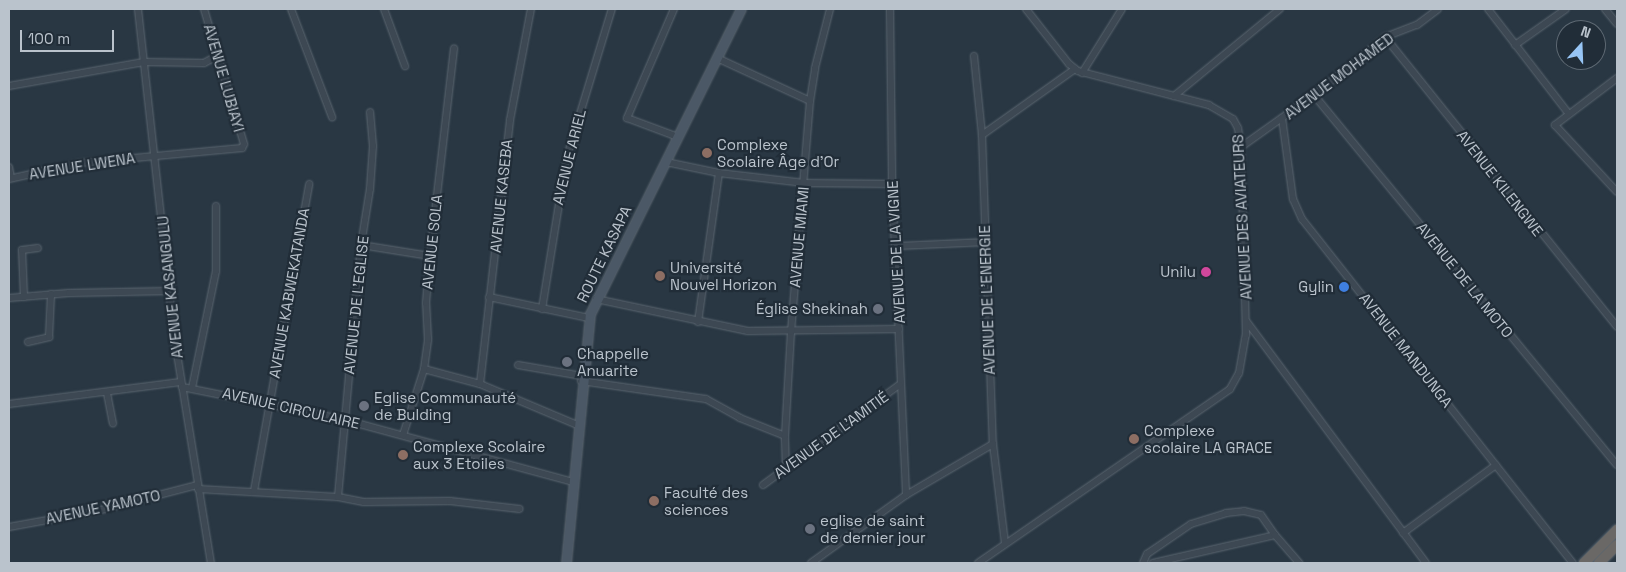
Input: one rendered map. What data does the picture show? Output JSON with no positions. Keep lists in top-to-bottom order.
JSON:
{
  "streets": {
    "main road": ["ROUTE KASAPA"],
    "street": [
      "AVENUE MOHAMED",
      "AVENUE LUBIAYI",
      "AVENUE ARIEL",
      "AVENUE LWENA",
      "AVENUE KILENGWE",
      "AVENUE KASEBA",
      "AVENUE DES AVIATEURS",
      "AVENUE MIAMI",
      "AVENUE SOLA",
      "AVENUE DE LA VIGNE",
      "AVENUE DE LA MOTO",
      "AVENUE KASANGULU",
      "AVENUE KABWEKATANDA",
      "AVENUE DE L'ENERGIE",
      "AVENUE DE L'EGLISE",
      "AVENUE MANDUNGA",
      "AVENUE CIRCULAIRE",
      "AVENUE DE L'AMITIÉ",
      "AVENUE YAMOTO"
    ]
  },
  "crossings": [
    ["AVENUE MOHAMED", "AVENUE KILENGWE"],
    ["AVENUE MOHAMED", "AVENUE DES AVIATEURS"],
    ["AVENUE MOHAMED", "AVENUE DE LA MOTO"],
    ["AVENUE MOHAMED", "AVENUE MANDUNGA"],
    ["AVENUE LUBIAYI", "AVENUE LWENA"],
    ["AVENUE LWENA", "AVENUE KASANGULU"],
    ["AVENUE DES AVIATEURS", "AVENUE DE L'ENERGIE"],
    ["AVENUE MIAMI", "AVENUE DE L'AMITIÉ"],
    ["AVENUE SOLA", "AVENUE CIRCULAIRE"],
    ["AVENUE DE LA VIGNE", "AVENUE DE L'AMITIÉ"],
    ["ROUTE KASAPA", "AVENUE CIRCULAIRE"],
    ["ROUTE KASAPA", "AVENUE DE L'AMITIÉ"],
    ["AVENUE KASANGULU", "AVENUE CIRCULAIRE"],
    ["AVENUE KASANGULU", "AVENUE YAMOTO"],
    ["AVENUE KABWEKATANDA", "AVENUE CIRCULAIRE"],
    ["AVENUE KABWEKATANDA", "AVENUE YAMOTO"],
    ["AVENUE DE L'EGLISE", "AVENUE CIRCULAIRE"],
    ["AVENUE DE L'EGLISE", "AVENUE YAMOTO"]
  ],
  "places": [
    "Complexe Scolaire Âge d'Or",
    "Unilu",
    "Université Nouvel Horizon",
    "Gylin",
    "Église Shekinah",
    "Chappelle Anuarite",
    "Eglise Communauté de Bulding",
    "Complexe scolaire LA GRACE",
    "Complexe Scolaire aux 3 Etoiles",
    "Faculté des sciences",
    "eglise de saint de dernier jour"
  ],
  "scale_bar": "100 m",
  "north": "top"
}
